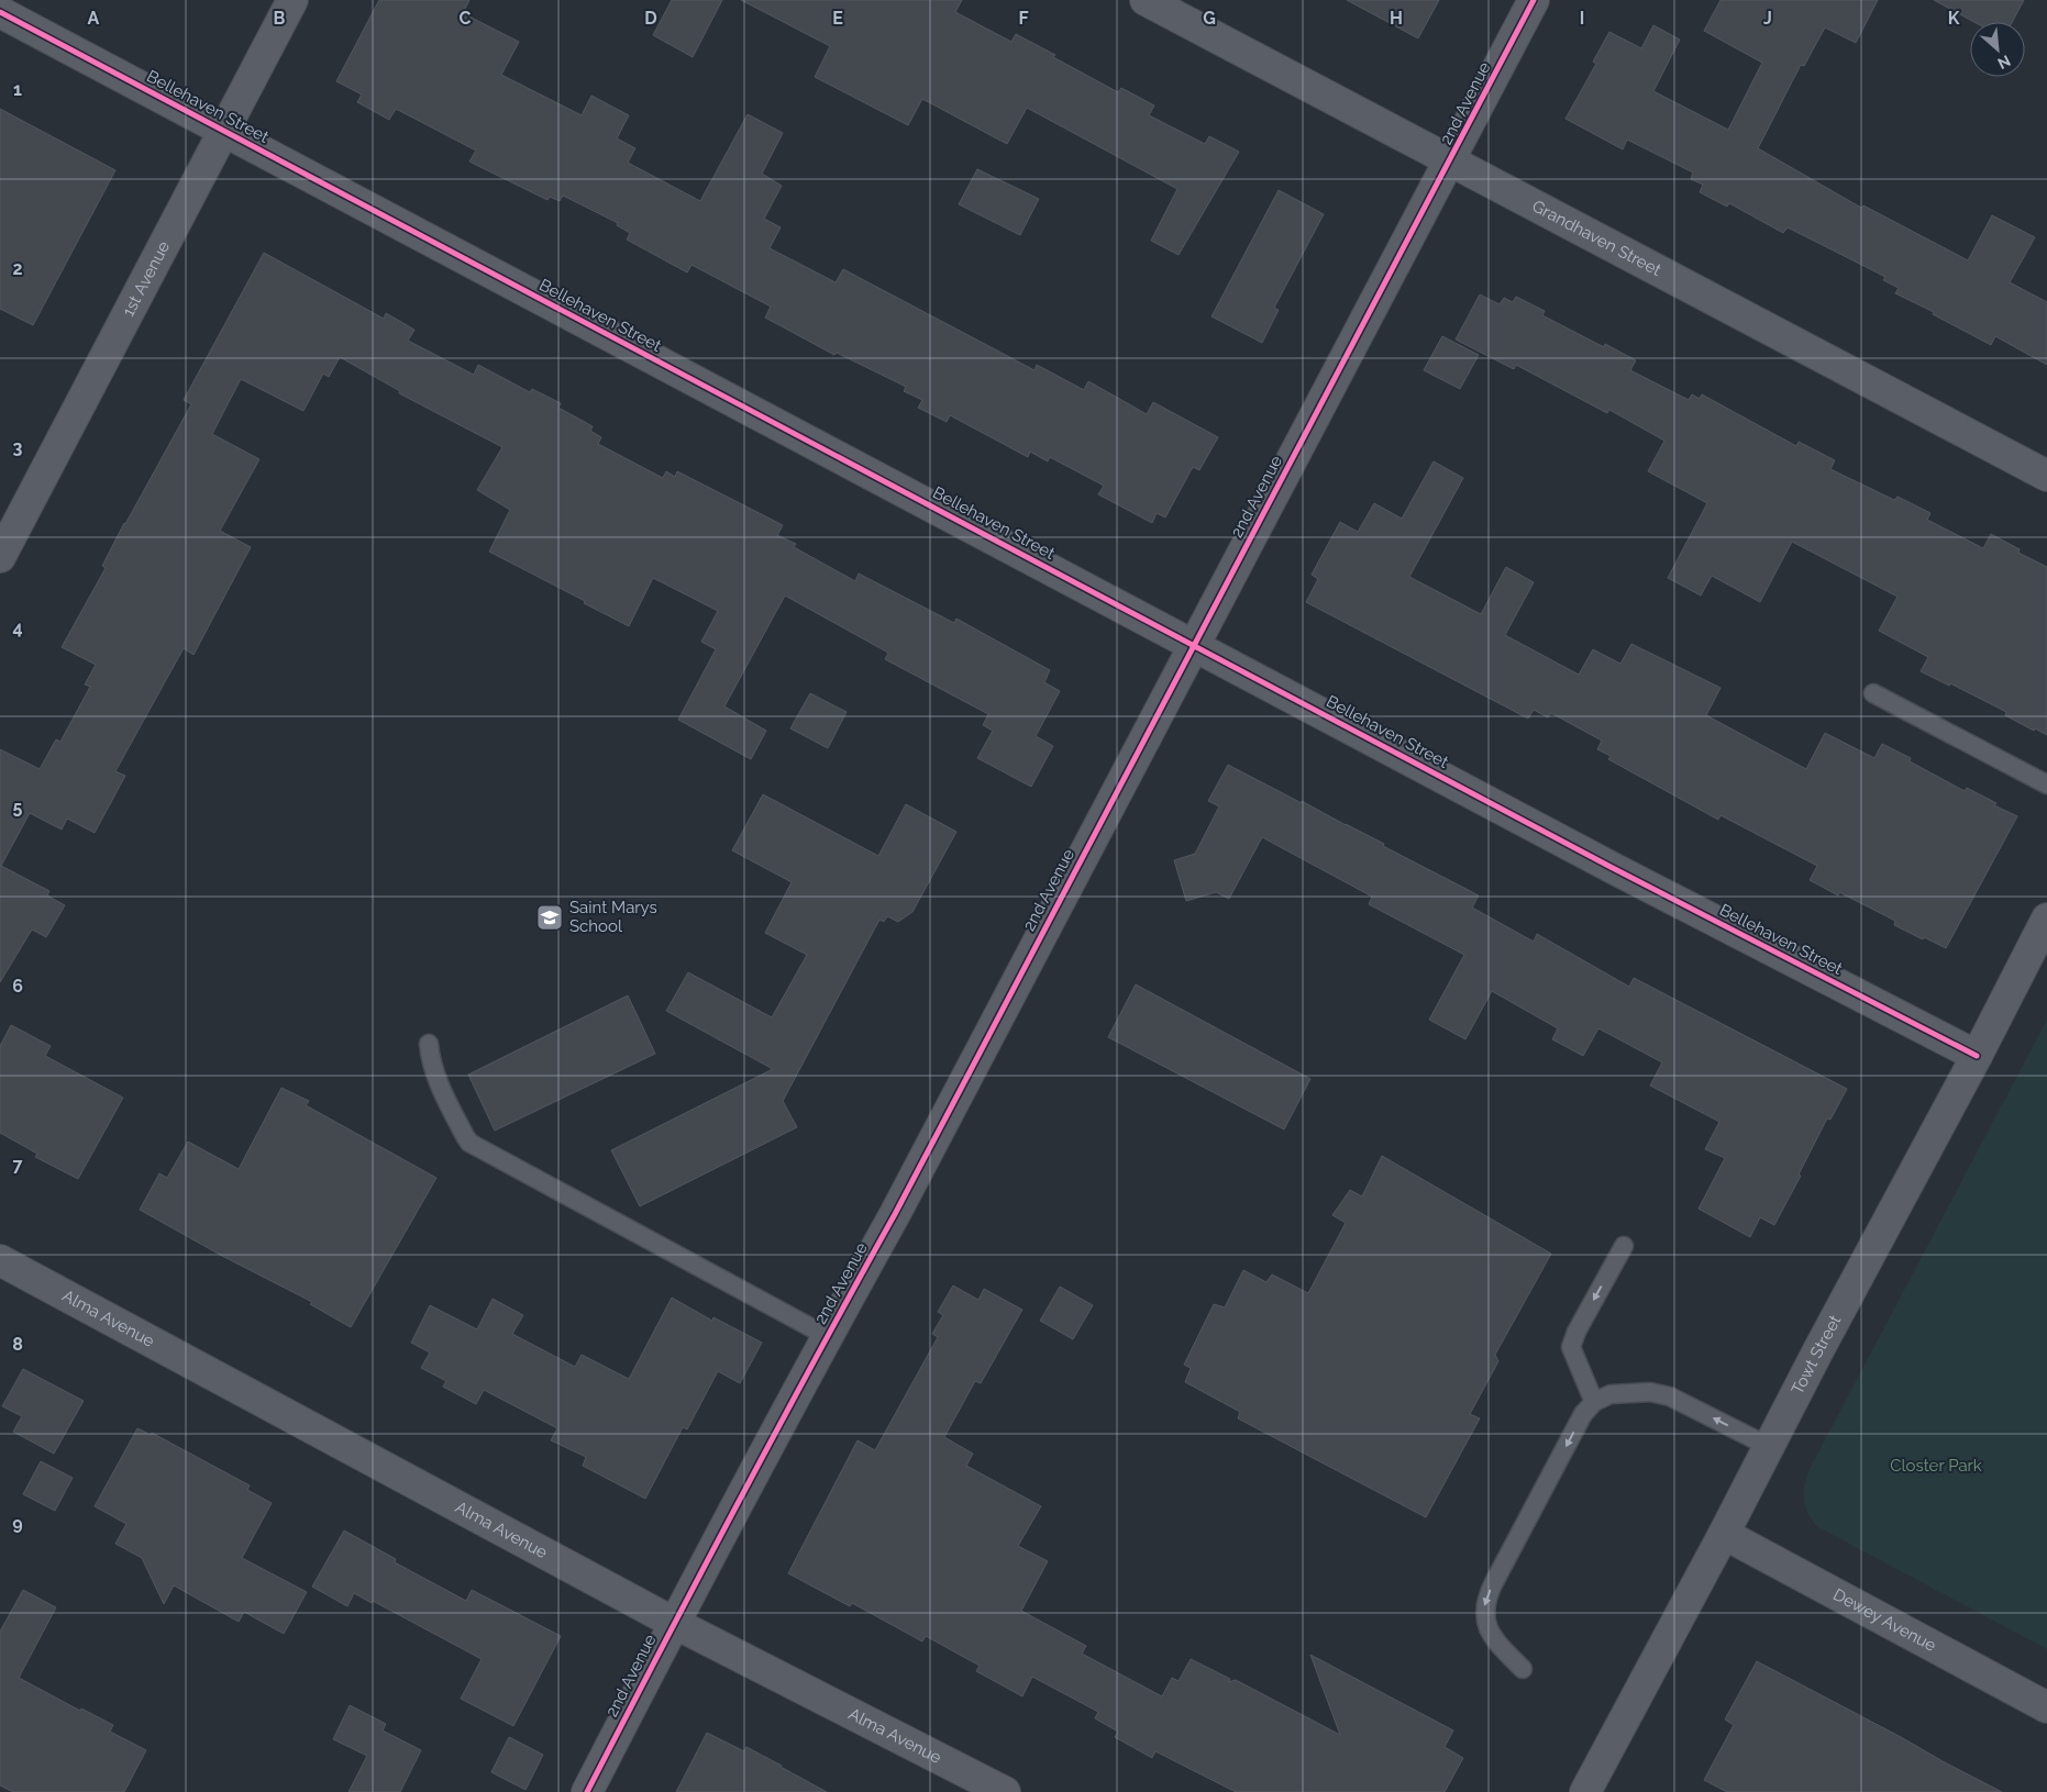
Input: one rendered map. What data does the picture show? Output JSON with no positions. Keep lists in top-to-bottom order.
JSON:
{
  "streets": {
    "street": [
      "2nd Avenue",
      "Bellehaven Street",
      "Grandhaven Street",
      "1st Avenue",
      "Alma Avenue",
      "Towt Street",
      "Dewey Avenue"
    ]
  },
  "crossings": [
    ["2nd Avenue", "Bellehaven Street"],
    ["2nd Avenue", "Grandhaven Street"],
    ["2nd Avenue", "Alma Avenue"],
    ["Bellehaven Street", "1st Avenue"],
    ["Bellehaven Street", "Towt Street"],
    ["Towt Street", "Dewey Avenue"]
  ],
  "parks": ["Closter Park"],
  "places": {
    "school or university": ["Saint Marys School"]
  },
  "north": "bottom right",
  "grid": {
    "columns": [
      "A",
      "B",
      "C",
      "D",
      "E",
      "F",
      "G",
      "H",
      "I",
      "J",
      "K"
    ],
    "rows": [
      "1",
      "2",
      "3",
      "4",
      "5",
      "6",
      "7",
      "8",
      "9"
    ]
  }
}
